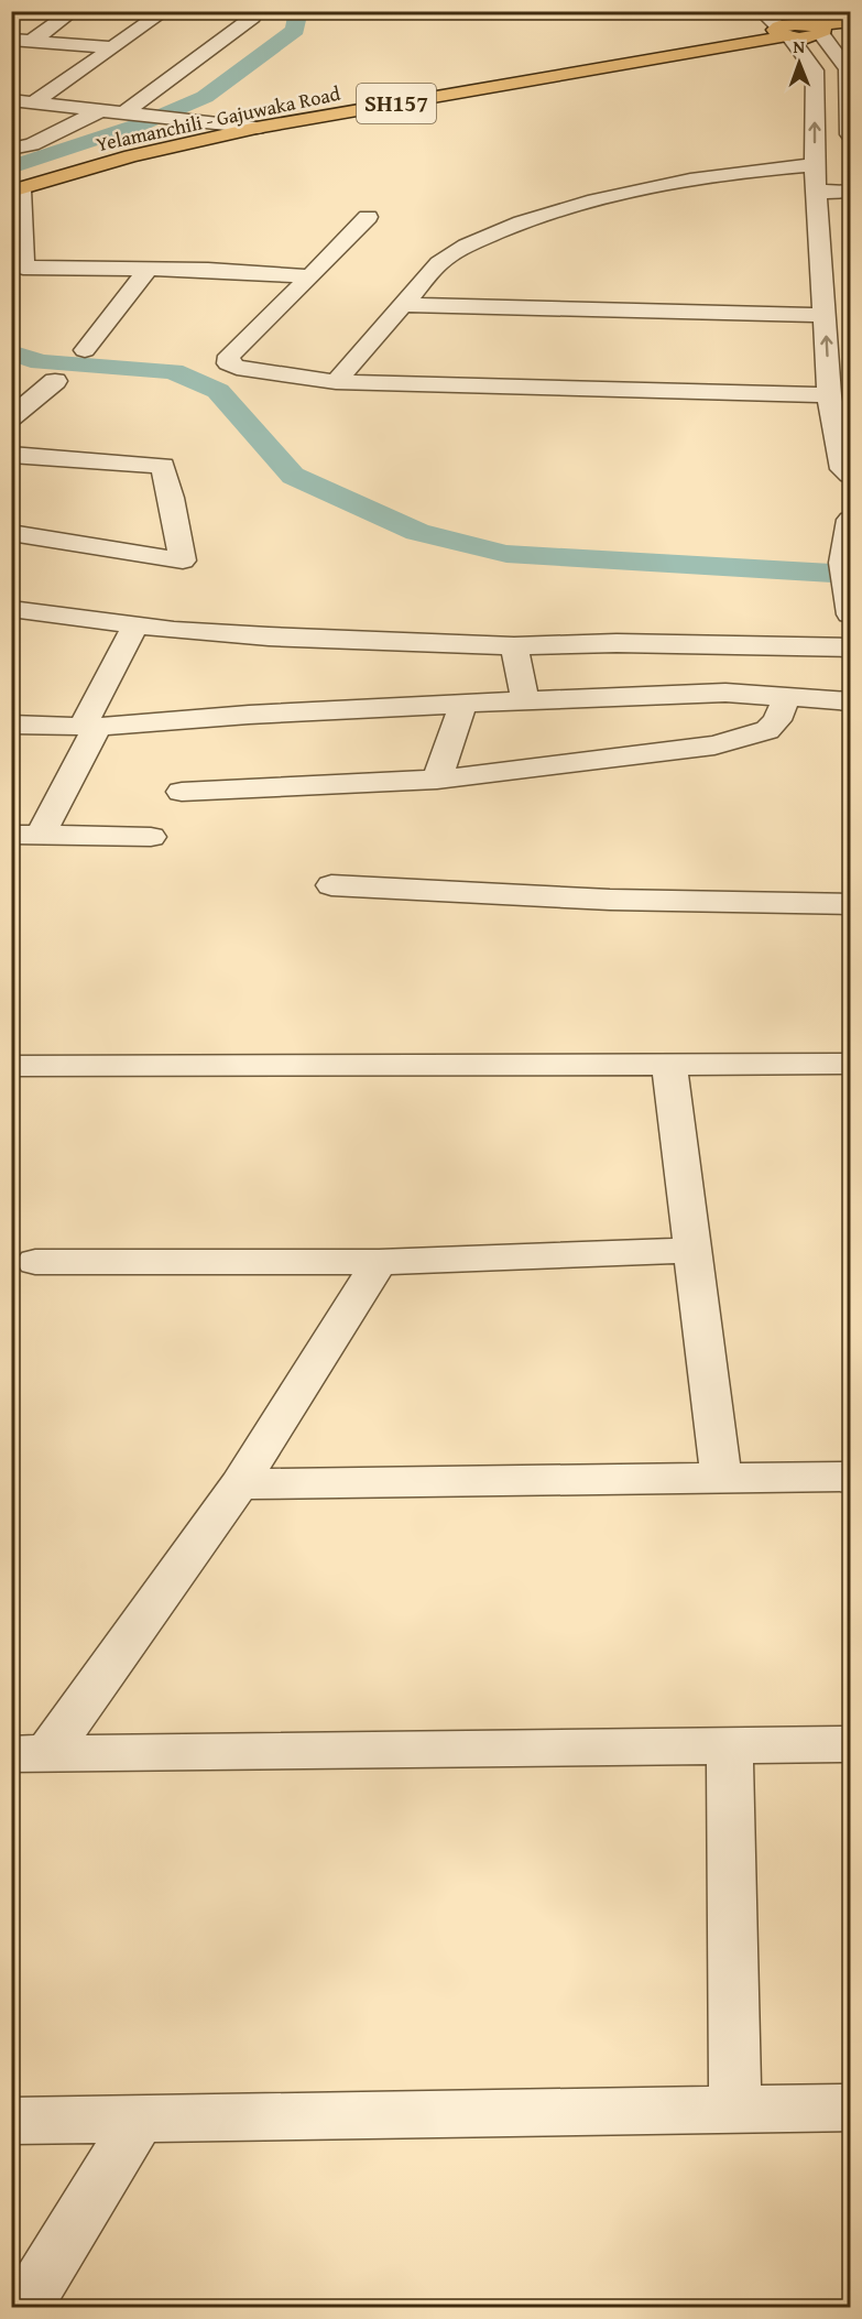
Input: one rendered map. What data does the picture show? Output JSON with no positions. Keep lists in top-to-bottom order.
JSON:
{
  "streets": {
    "main road": ["SH157", "Yelamanchili - Gajuwaka Road"]
  },
  "north": "top"
}
